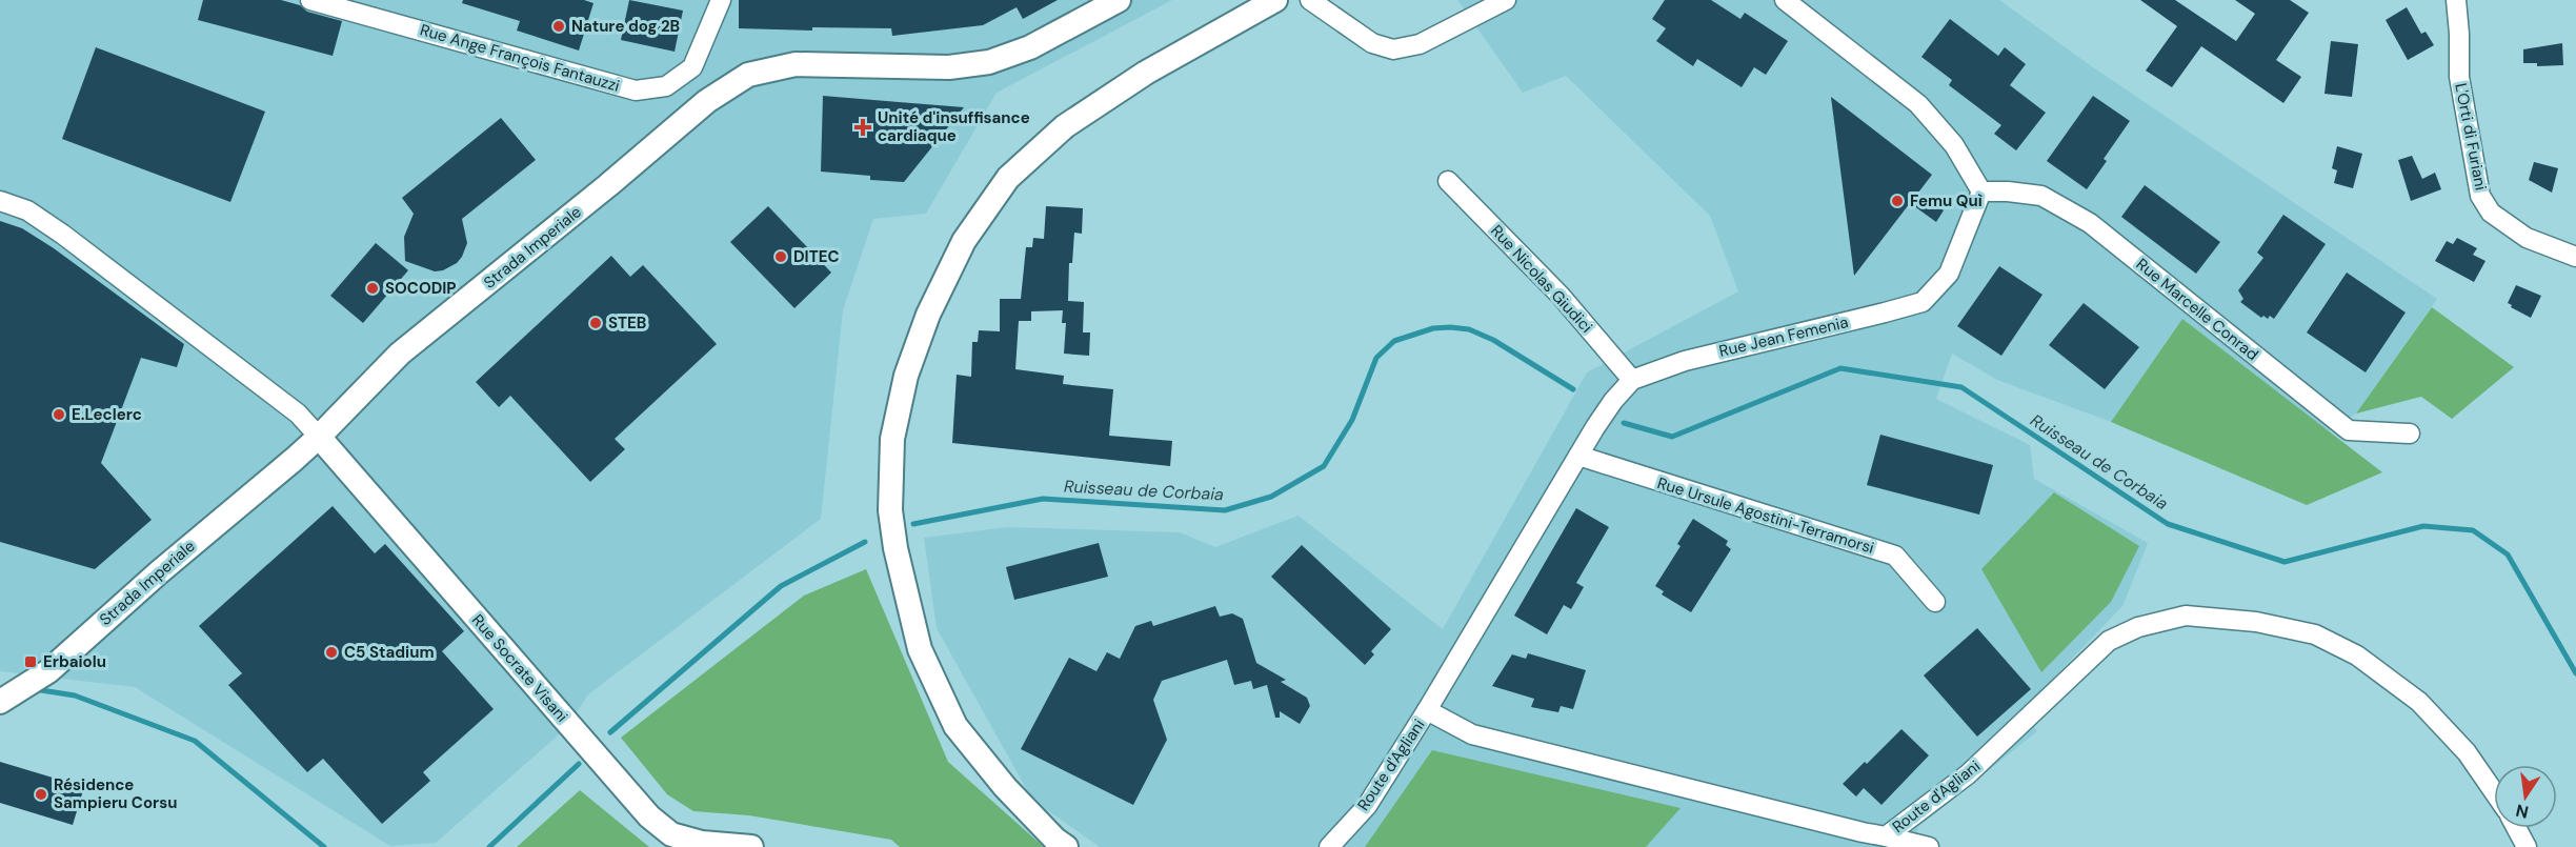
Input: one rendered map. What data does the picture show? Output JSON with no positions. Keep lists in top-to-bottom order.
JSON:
{
  "streets": {
    "street": [
      "Rue Ange François Fantauzzi",
      "L'Orti di Furiani",
      "Strada Imperiale",
      "Rue Nicolas Giudici",
      "Rue Marcelle Conrad",
      "Rue Jean Femenia",
      "Rue Ursule Agostini-Terramorsi",
      "Rue Socrate Visani",
      "Route d'Agliani"
    ]
  },
  "crossings": [
    ["Strada Imperiale", "Rue Socrate Visani"],
    ["Rue Nicolas Giudici", "Rue Jean Femenia"],
    ["Rue Marcelle Conrad", "Rue Jean Femenia"],
    ["Rue Jean Femenia", "Rue Ursule Agostini-Terramorsi"],
    ["Rue Jean Femenia", "Route d'Agliani"]
  ],
  "water": ["Ruisseau de Corbaia"],
  "places": {
    "other": [
      "Nature dog 2B",
      "Femu Quì",
      "DITEC",
      "SOCODIP",
      "STEB",
      "E.Leclerc",
      "C5 Stadium",
      "Résidence Sampieru Corsu"
    ],
    "health": ["Unité d'insuffisance cardiaque"],
    "transit": ["Erbaiolu"]
  },
  "north": "bottom"
}
